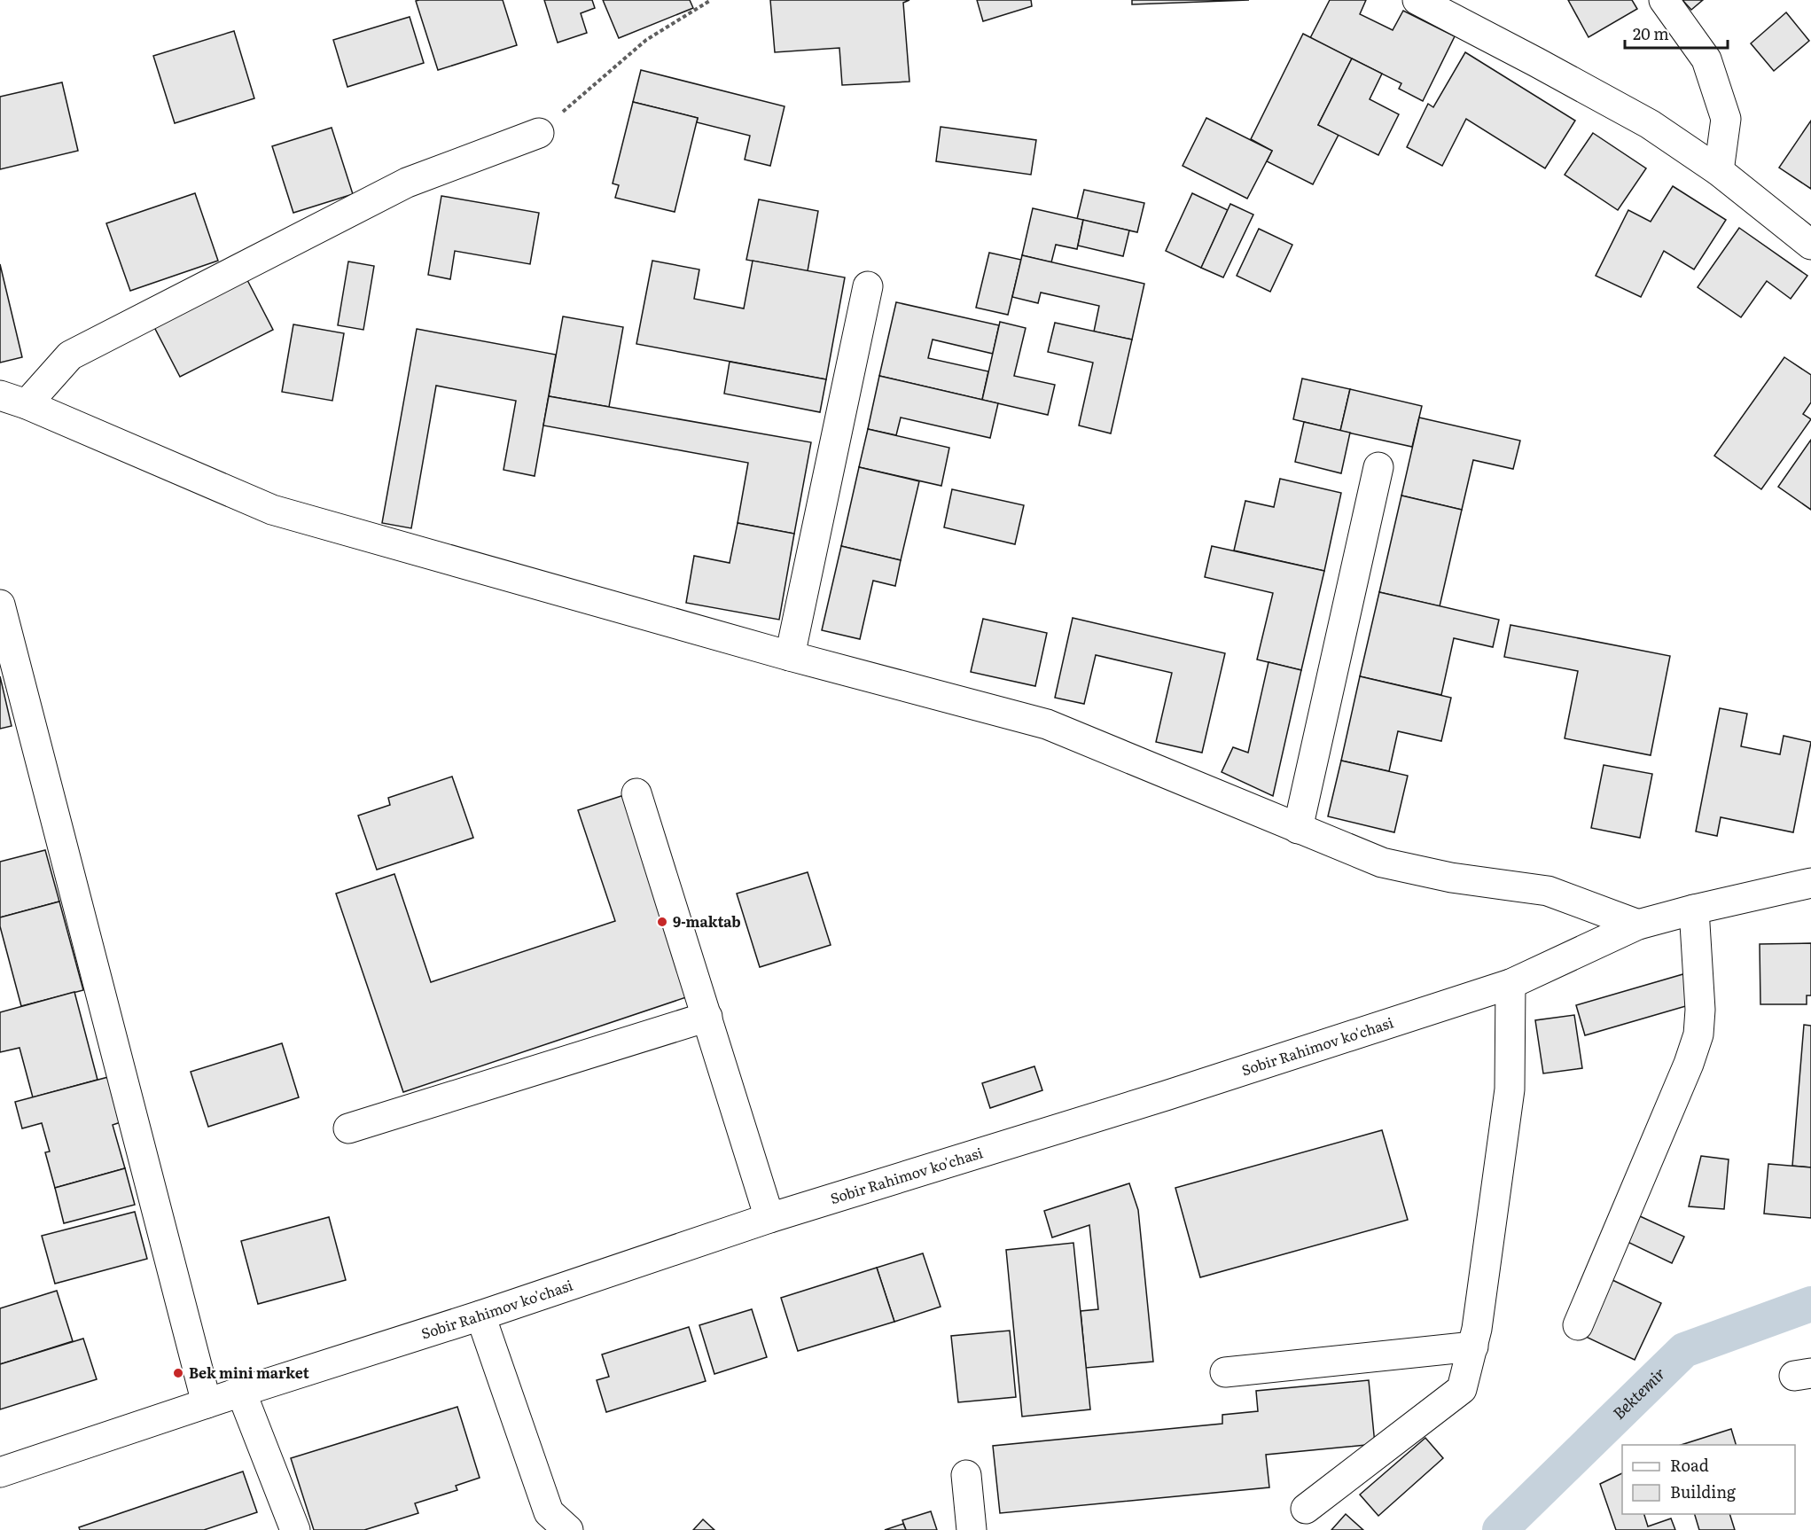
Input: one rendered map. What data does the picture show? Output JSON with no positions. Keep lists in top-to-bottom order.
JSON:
{
  "streets": {
    "street": ["Sobir Rahimov ko'chasi"]
  },
  "water": ["Bektemir"],
  "places": ["9-maktab", "Bek mini market"],
  "legend": ["Road", "Building"],
  "scale_bar": "20 m"
}
